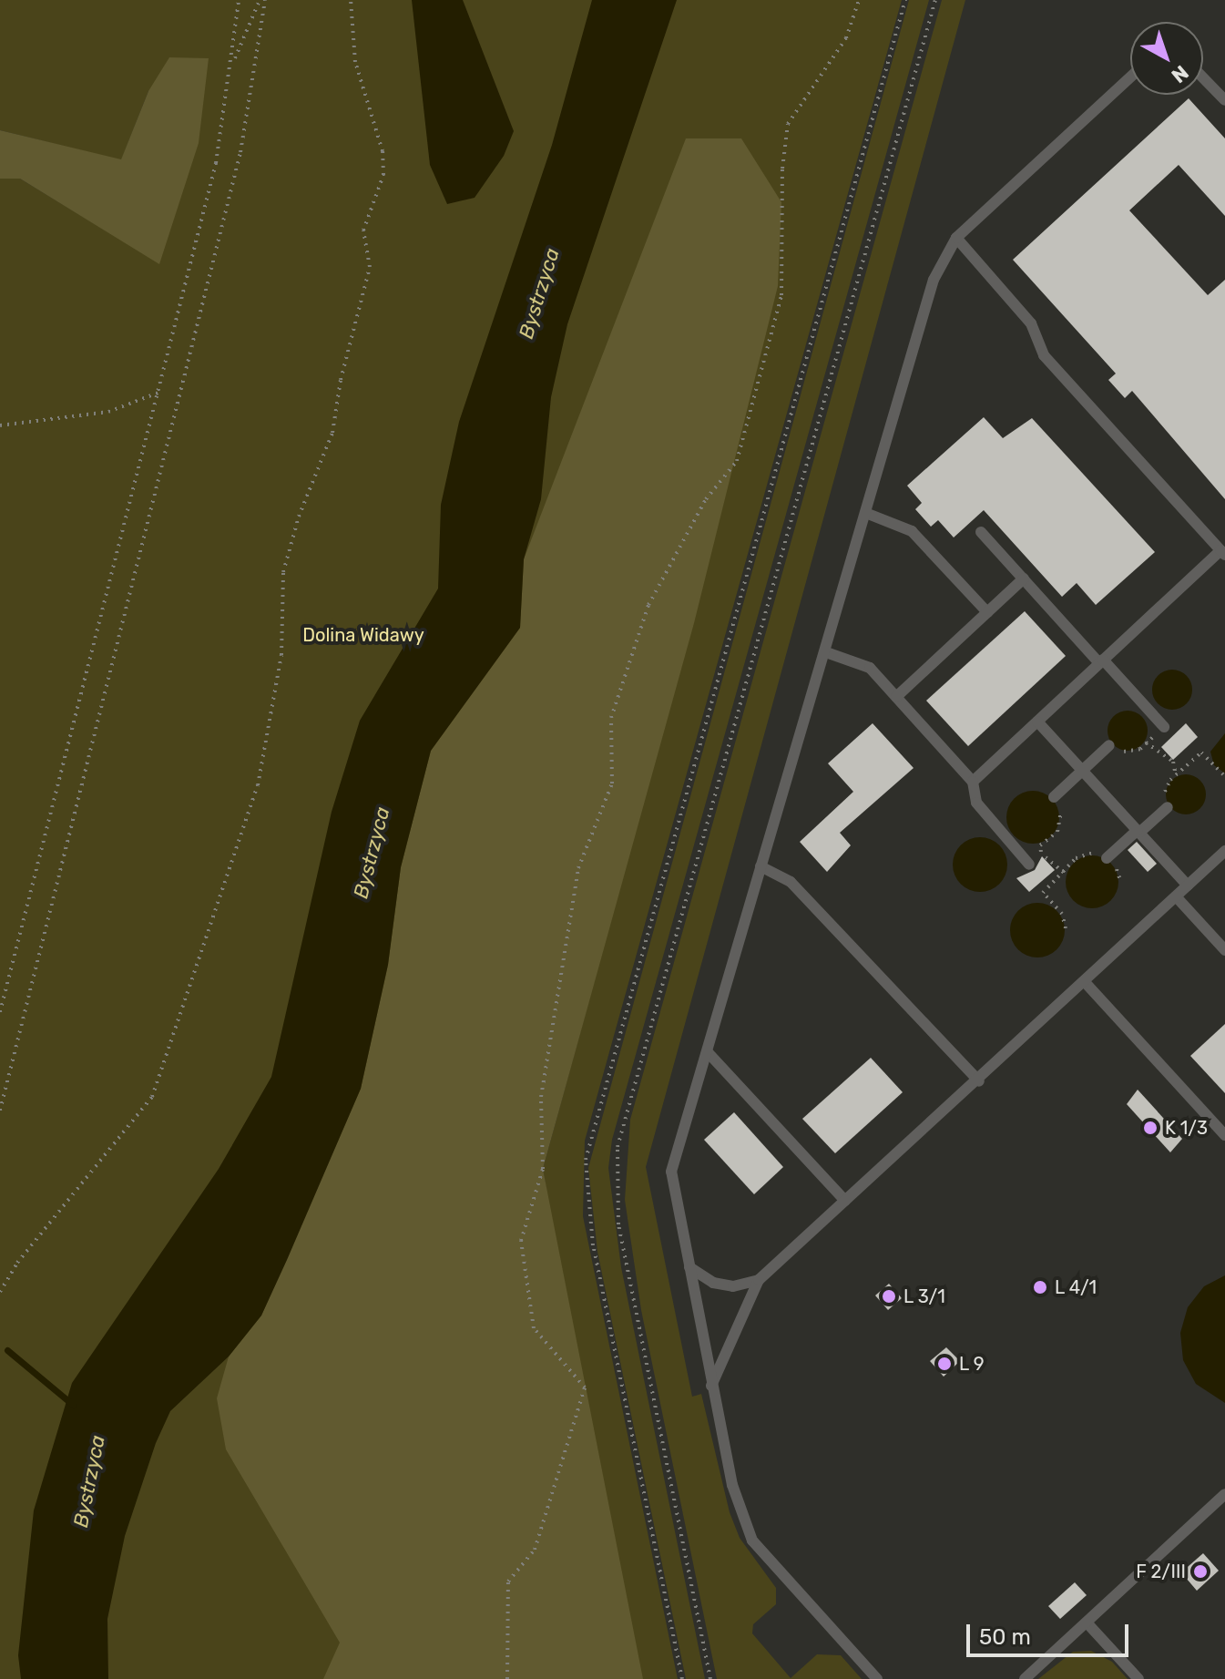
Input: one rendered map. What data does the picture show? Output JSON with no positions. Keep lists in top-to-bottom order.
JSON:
{
  "water": ["Bystrzyca"],
  "parks": ["Dolina Widawy"],
  "places": [
    "K 1/3",
    "L 4/1",
    "L 3/1",
    "L 9",
    "F 2/III"
  ],
  "scale_bar": "50 m",
  "north": "bottom right"
}
